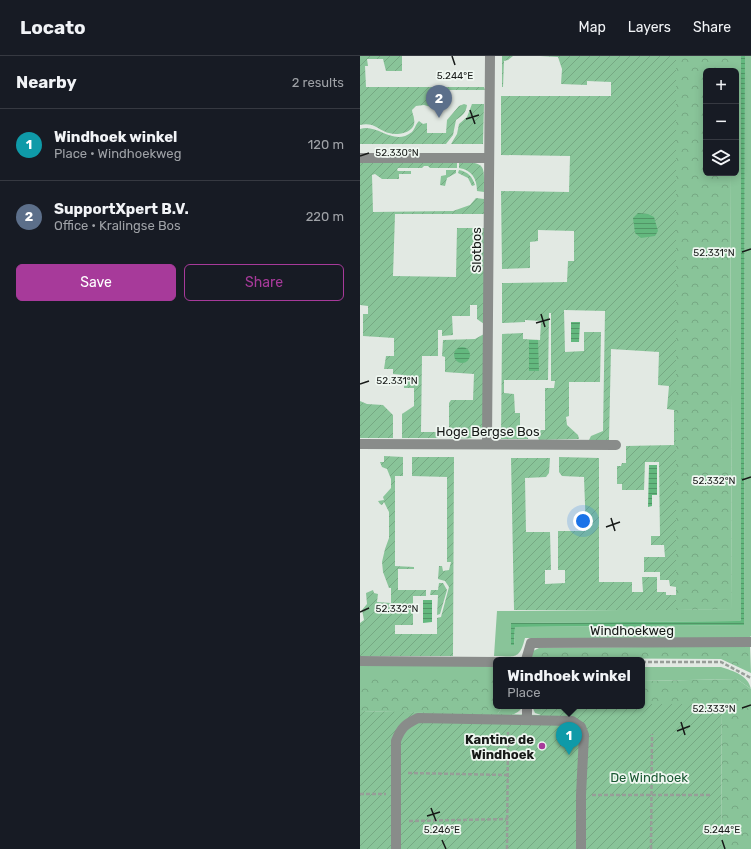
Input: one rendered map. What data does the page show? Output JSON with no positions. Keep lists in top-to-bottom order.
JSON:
{
  "streets": {
    "street": ["Slotbos", "Hoge Bergse Bos", "Windhoekweg"]
  },
  "crossings": [
    ["Slotbos", "Hoge Bergse Bos"]
  ],
  "parks": ["De Windhoek"],
  "places": ["Kantine de Windhoek"],
  "page": {
    "header": "Locato",
    "nav": ["Map", "Layers", "Share"],
    "heading": ["Nearby", "2 results"],
    "map_buttons": ["+", "−"],
    "pins": ["2", "1"],
    "list": [
      {
        "mark": "1",
        "name": "Windhoek winkel",
        "note": "Place · Windhoekweg",
        "value": "120 m"
      },
      {
        "mark": "2",
        "name": "SupportXpert B.V.",
        "note": "Office · Kralingse Bos",
        "value": "220 m"
      }
    ],
    "buttons": ["Save", "Share"],
    "popup": ["Windhoek winkel", "Place"]
  },
  "coordinates": [
    "5.244°E",
    "52.330°N",
    "52.331°N",
    "52.332°N",
    "52.333°N",
    "5.246°E"
  ]
}
